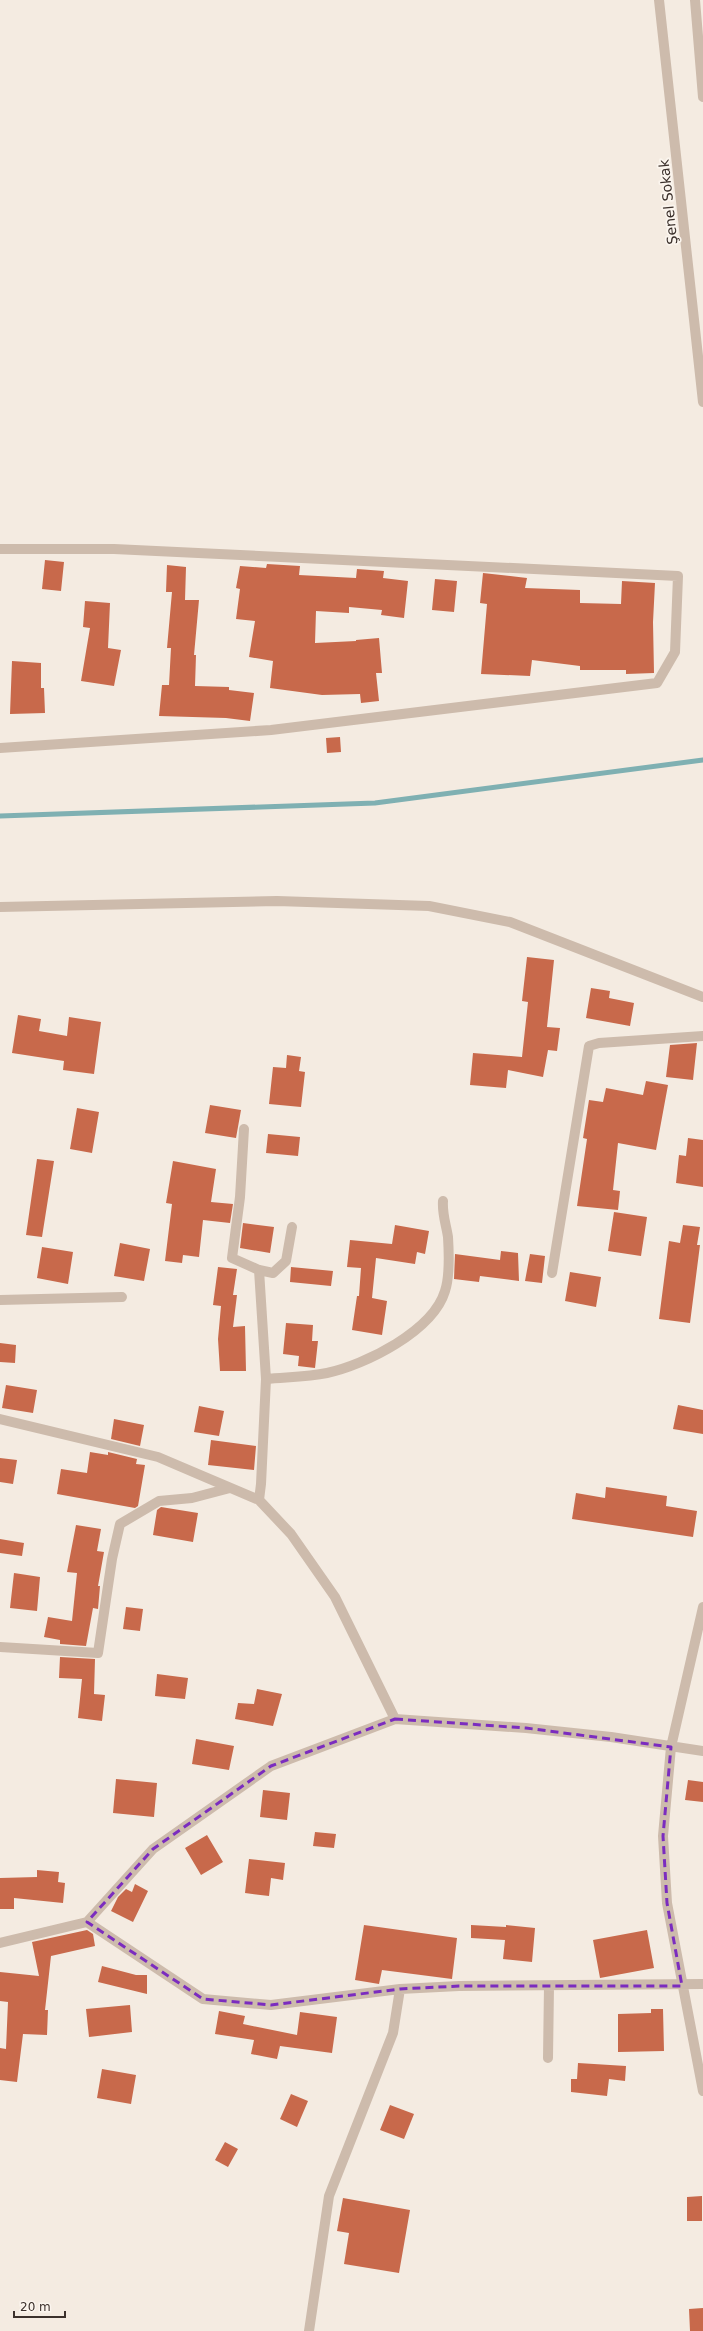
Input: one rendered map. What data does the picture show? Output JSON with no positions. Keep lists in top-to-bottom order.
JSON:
{
  "streets": {
    "street": ["Şenel Sokak"]
  },
  "scale_bar": "20 m"
}
